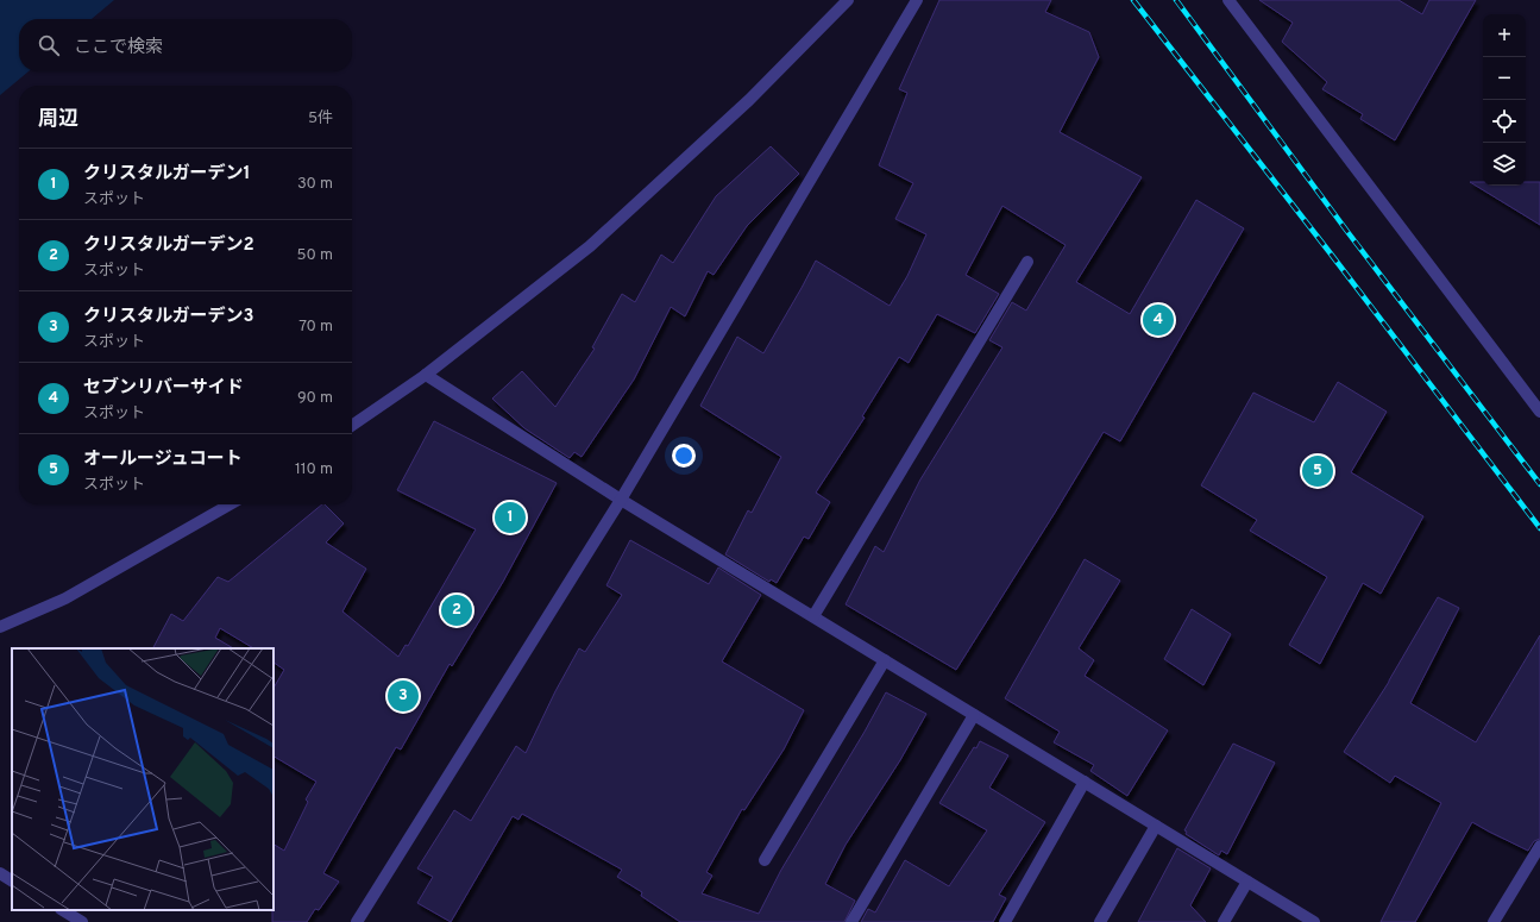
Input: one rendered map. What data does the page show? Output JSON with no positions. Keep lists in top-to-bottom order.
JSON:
{
  "page": {
    "map_buttons": ["+", "−"],
    "search": "ここで検索",
    "heading": ["周辺", "5件"],
    "list": [
      {
        "mark": "1",
        "name": "クリスタルガーデン1",
        "note": "スポット",
        "value": "30 m"
      },
      {
        "mark": "2",
        "name": "クリスタルガーデン2",
        "note": "スポット",
        "value": "50 m"
      },
      {
        "mark": "3",
        "name": "クリスタルガーデン3",
        "note": "スポット",
        "value": "70 m"
      },
      {
        "mark": "4",
        "name": "セブンリバーサイド",
        "note": "スポット",
        "value": "90 m"
      },
      {
        "mark": "5",
        "name": "オールージュコート",
        "note": "スポット",
        "value": "110 m"
      }
    ],
    "pins": [
      "4",
      "5",
      "1",
      "2",
      "3"
    ]
  }
}
